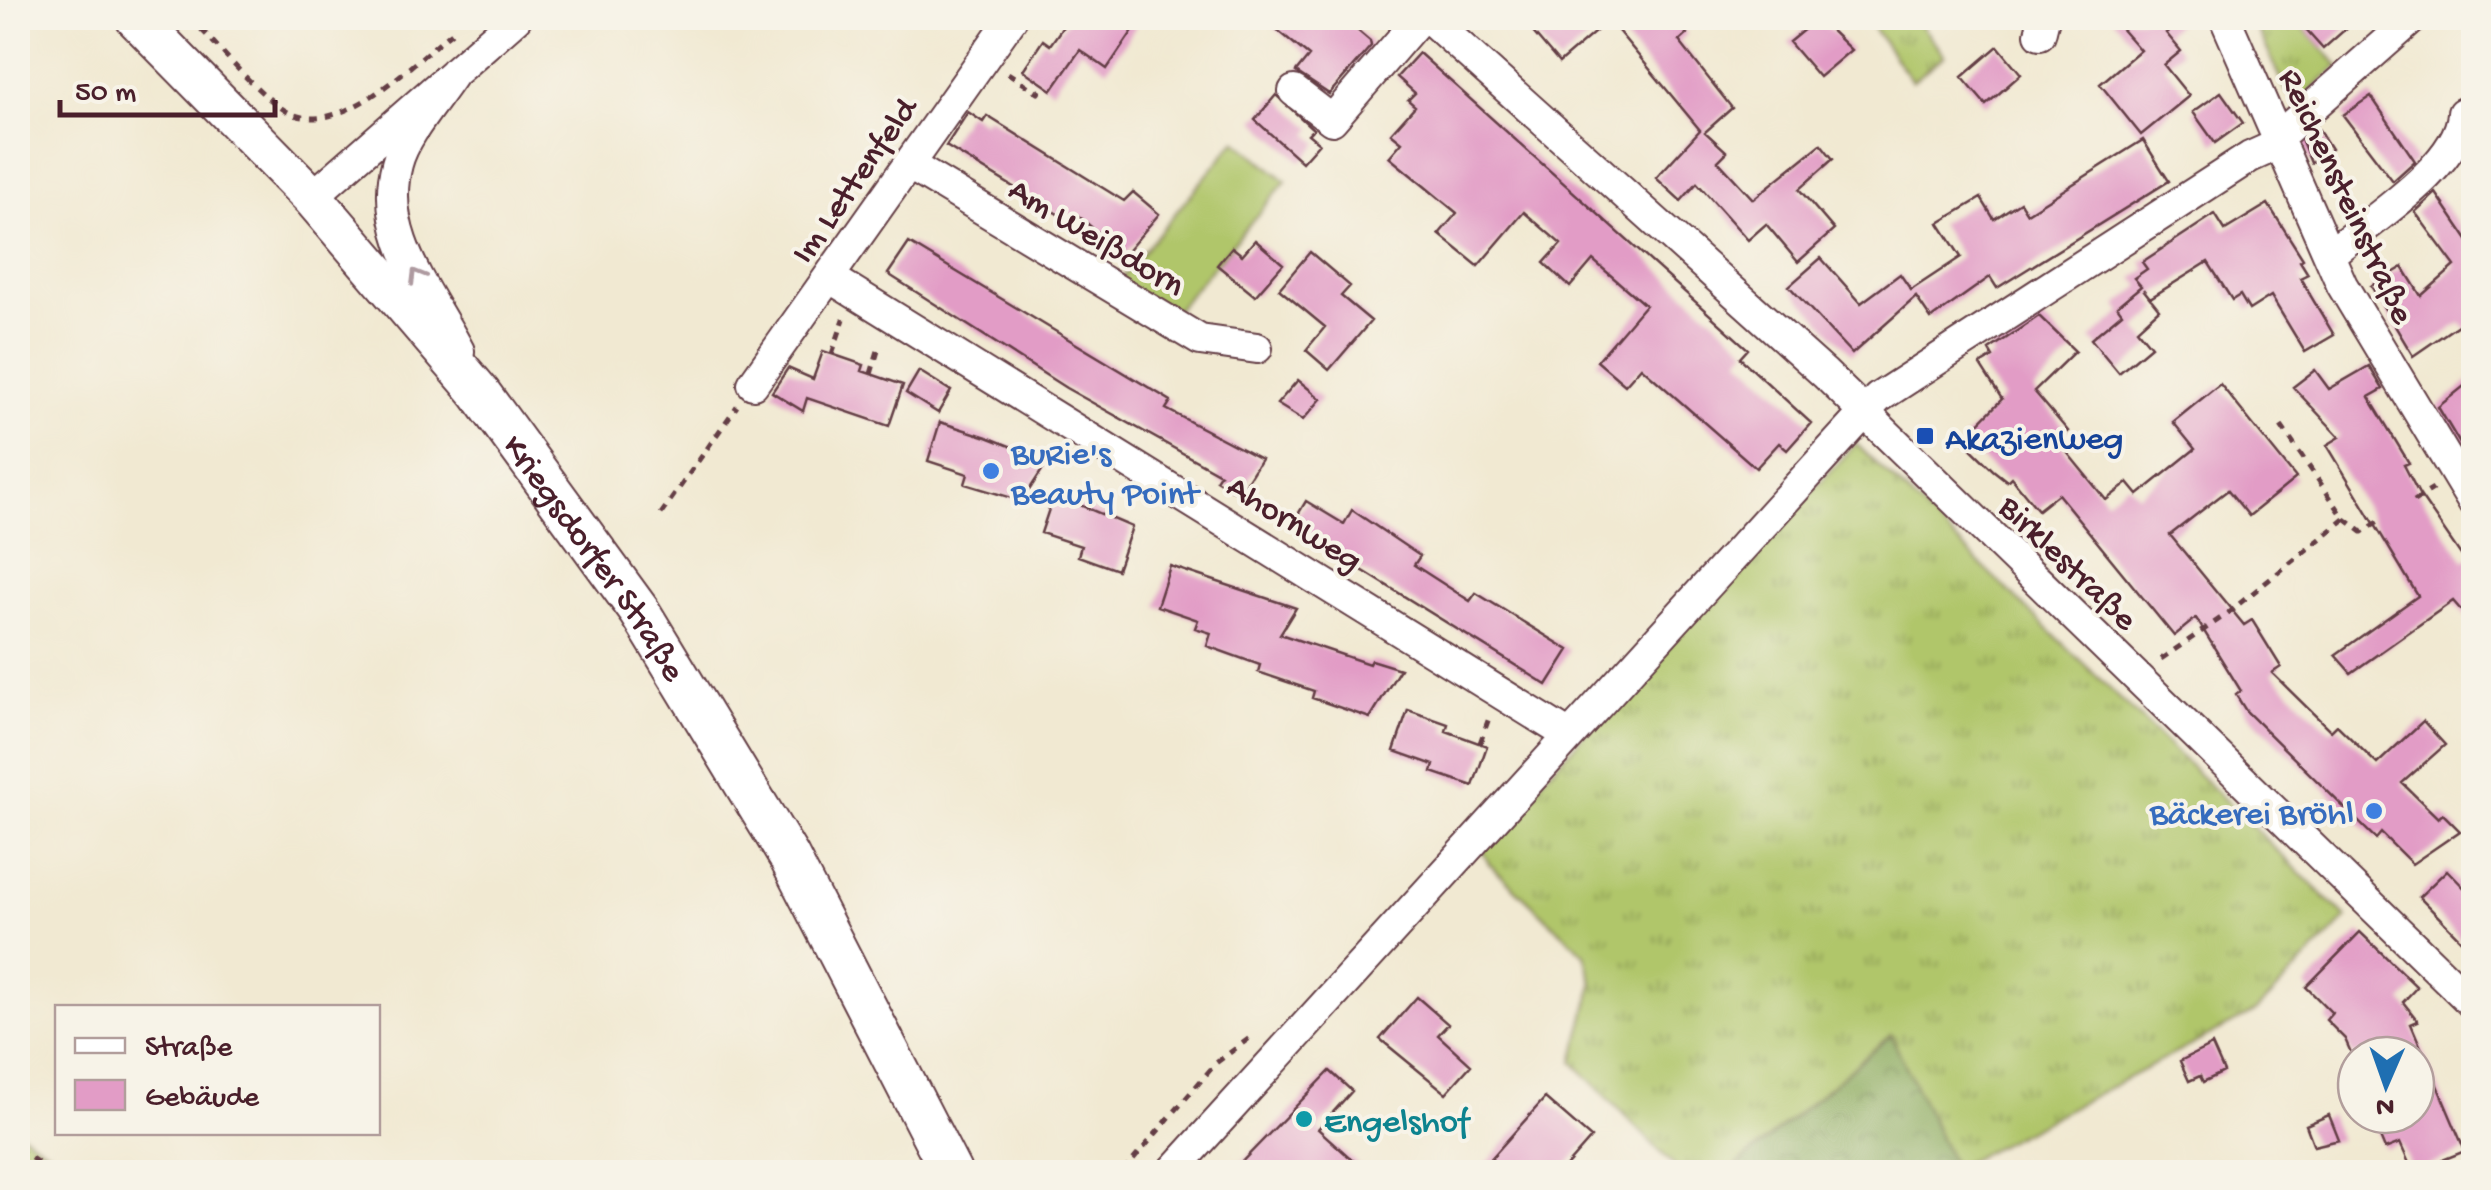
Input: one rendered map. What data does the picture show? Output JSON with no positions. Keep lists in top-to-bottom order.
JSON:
{
  "streets": {
    "main road": ["Kriegsdorfer Straße"],
    "street": [
      "Im Lettenfeld",
      "Reichensteinstraße",
      "Am Weißdorn",
      "Ahornweg",
      "Birklestraße"
    ]
  },
  "crossings": [
    ["Im Lettenfeld", "Am Weißdorn"],
    ["Im Lettenfeld", "Ahornweg"]
  ],
  "places": {
    "transit": ["Akazienweg"],
    "other": ["BuRie's Beauty Point", "Bäckerei Bröhl", "Engelshof"]
  },
  "legend": ["Straße", "Gebäude"],
  "scale_bar": "50 m",
  "north": "bottom"
}
